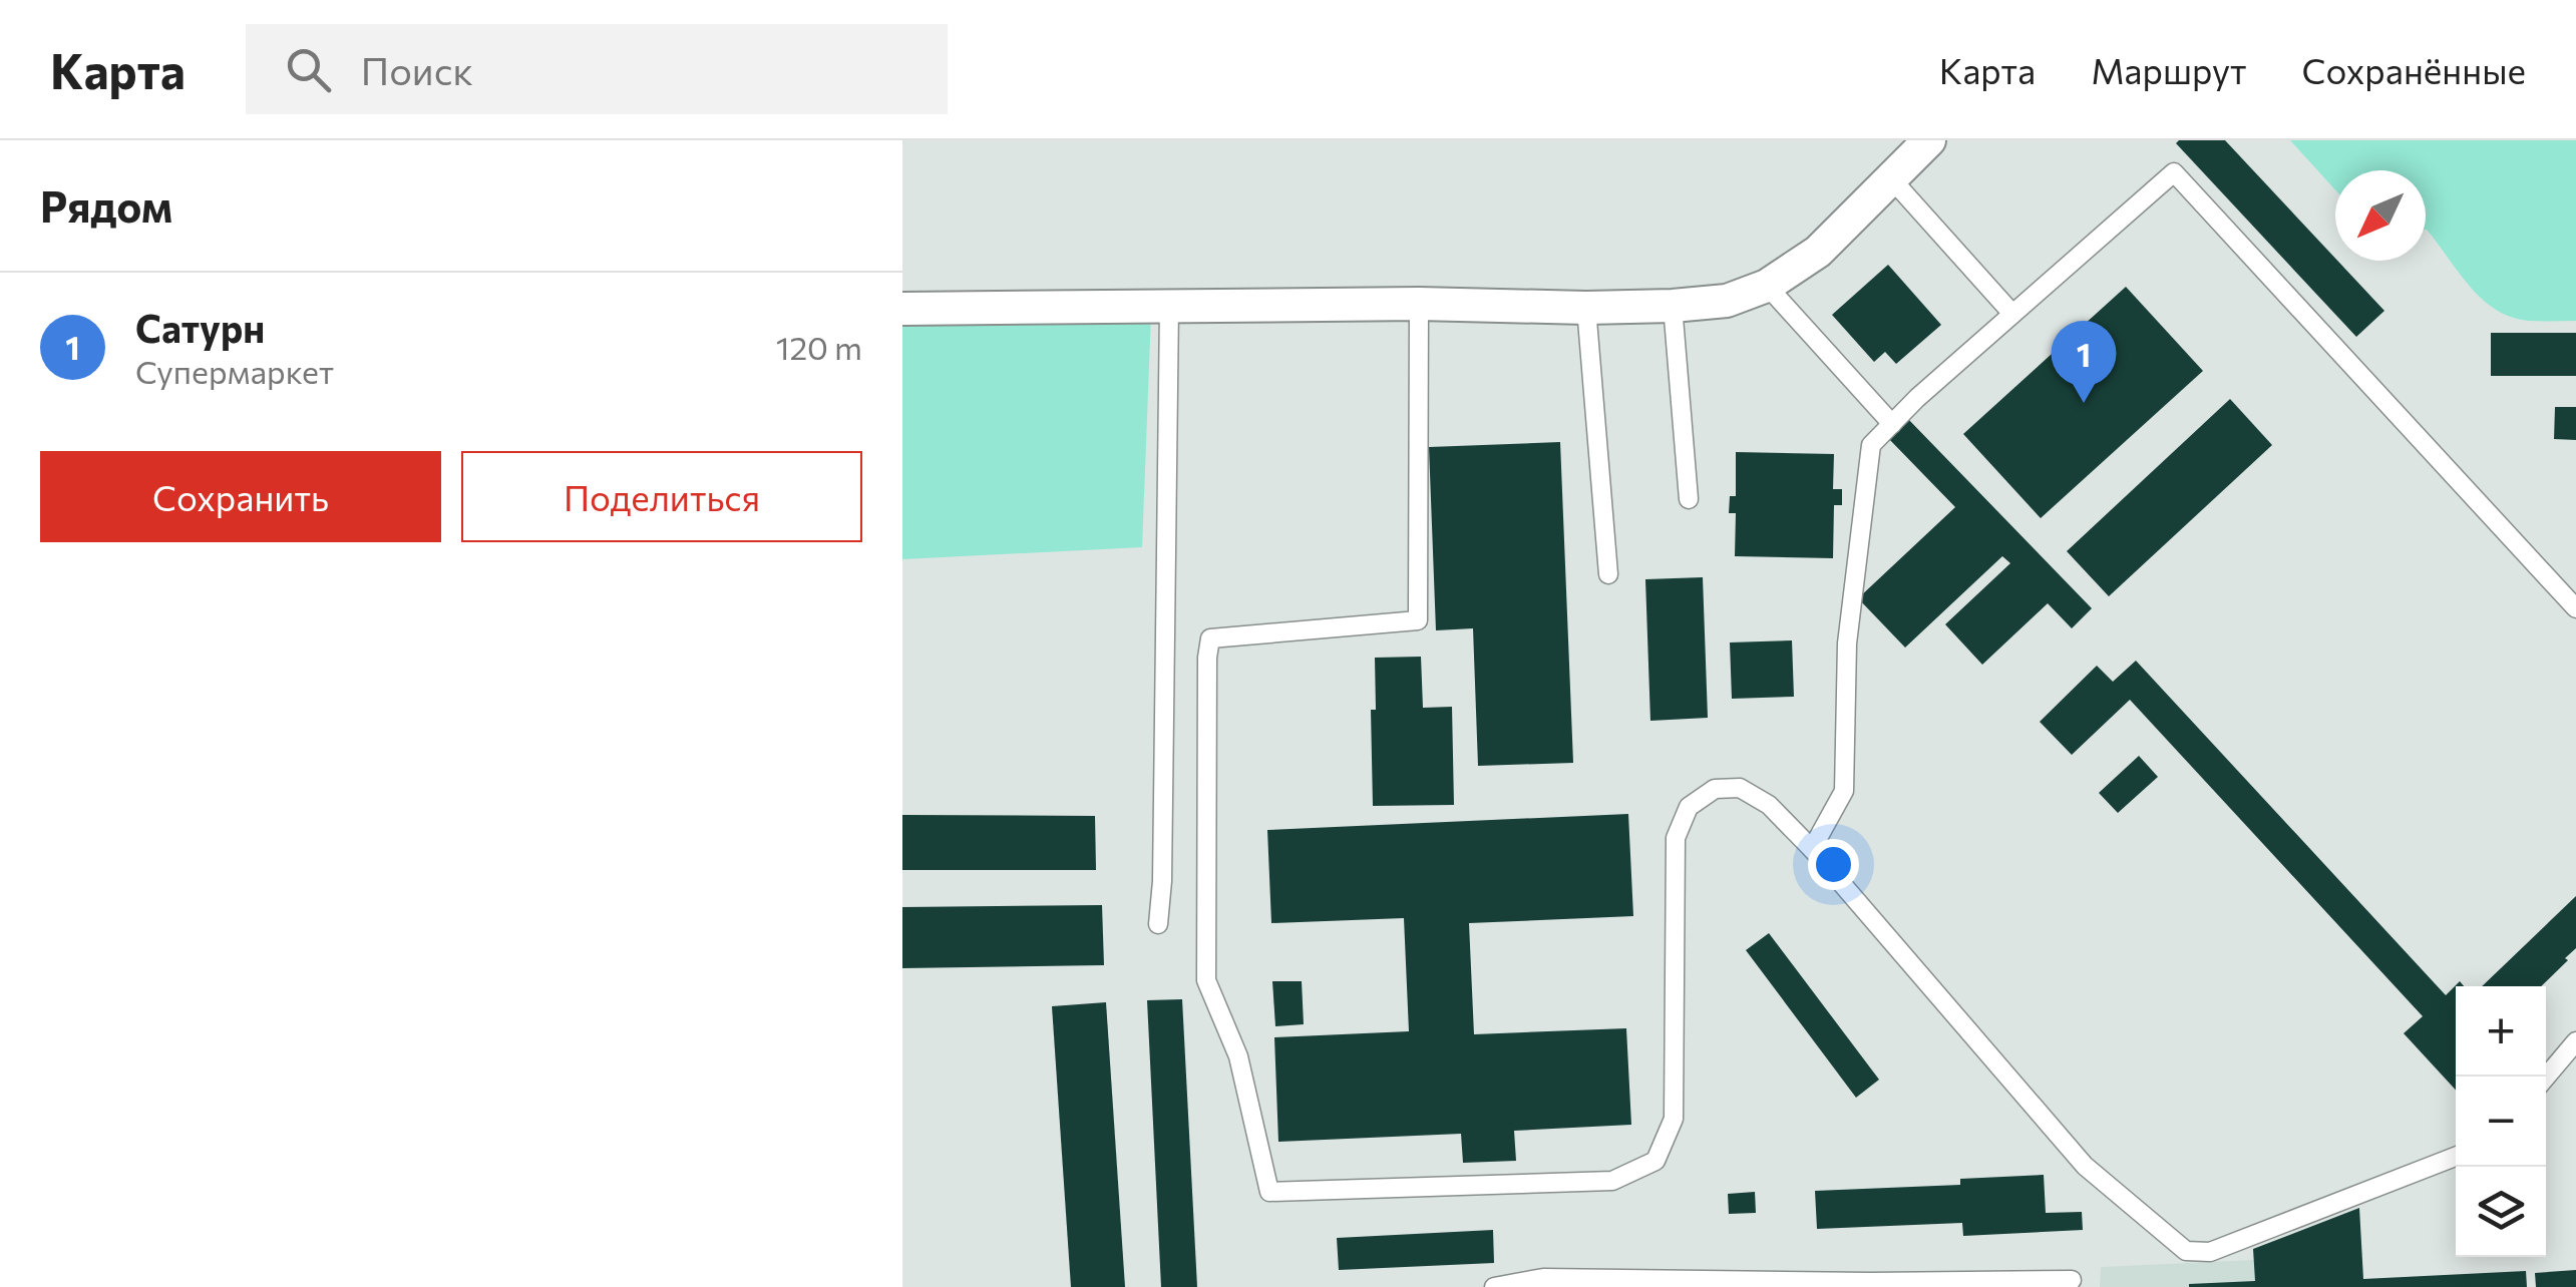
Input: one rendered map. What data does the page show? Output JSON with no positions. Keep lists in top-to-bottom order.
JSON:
{
  "north": "bottom left",
  "page": {
    "header": "Карта",
    "search": "Поиск",
    "nav": ["Карта", "Маршрут", "Сохранённые"],
    "heading": "Рядом",
    "list": [
      {
        "mark": "1",
        "name": "Сатурн",
        "note": "Супермаркет",
        "value": "120 m"
      }
    ],
    "pins": "1",
    "buttons": ["Сохранить", "Поделиться"],
    "map_buttons": ["+", "−"]
  }
}
